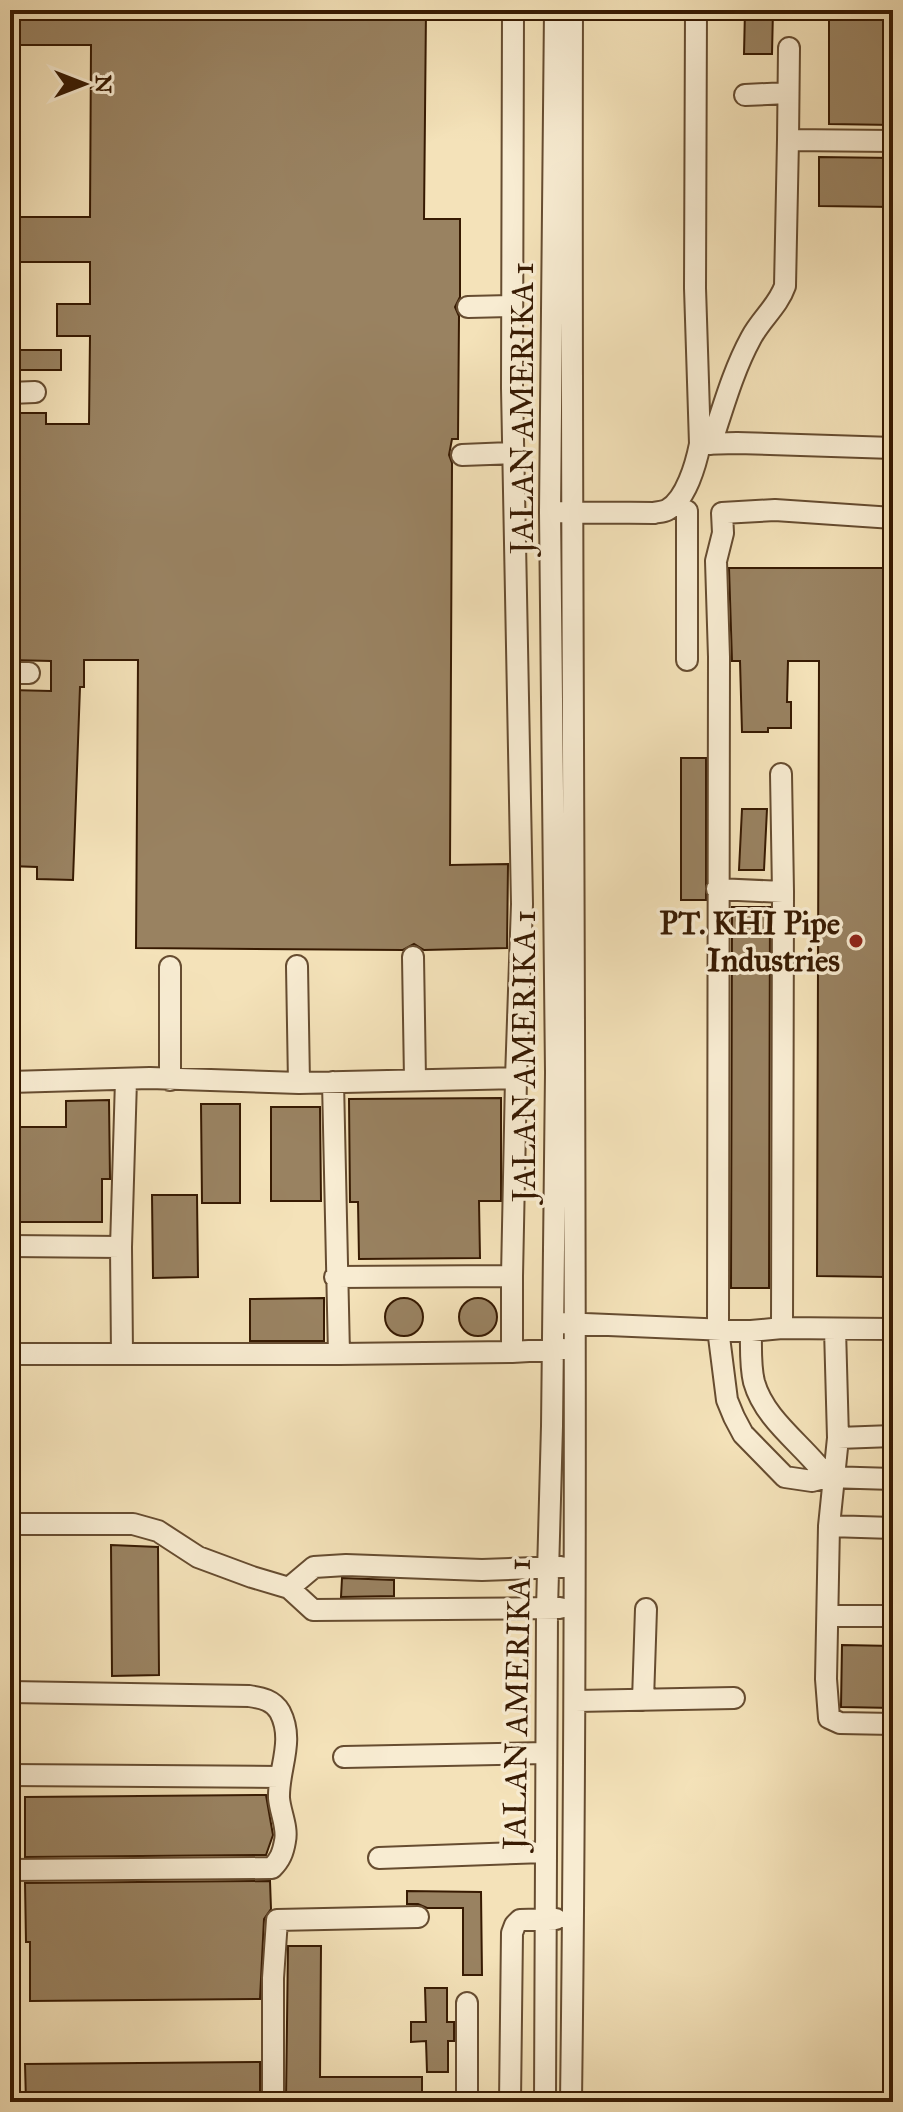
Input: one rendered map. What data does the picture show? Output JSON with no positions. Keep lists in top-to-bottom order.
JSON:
{
  "streets": {
    "street": ["JALAN AMERIKA 1"]
  },
  "places": ["PT. KHI Pipe Industries"],
  "north": "right"
}
